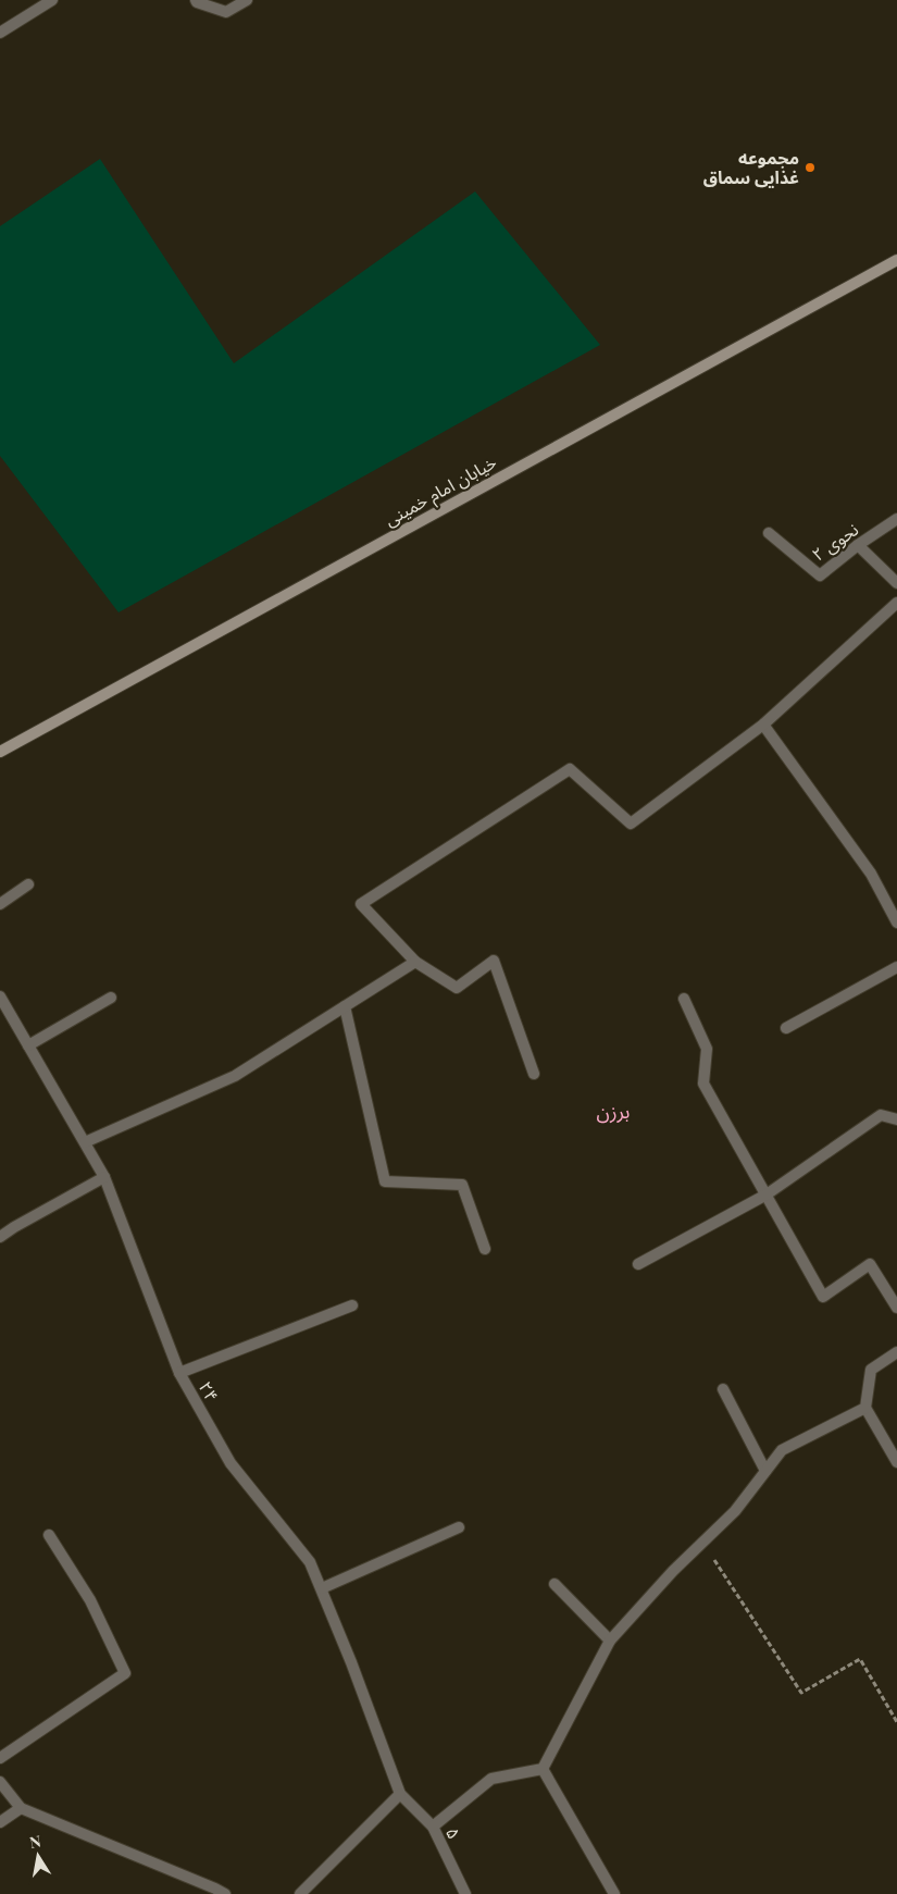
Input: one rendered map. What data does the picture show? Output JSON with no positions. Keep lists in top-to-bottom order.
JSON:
{
  "streets": {
    "main road": ["خیابان امام خمینی"],
    "street": ["نحوی ۲", "۲۴", "۵"]
  },
  "crossings": [
    ["۲۴", "۵"]
  ],
  "districts": ["برزن"],
  "places": ["مجموعه غذایی سماق"],
  "north": "top"
}
